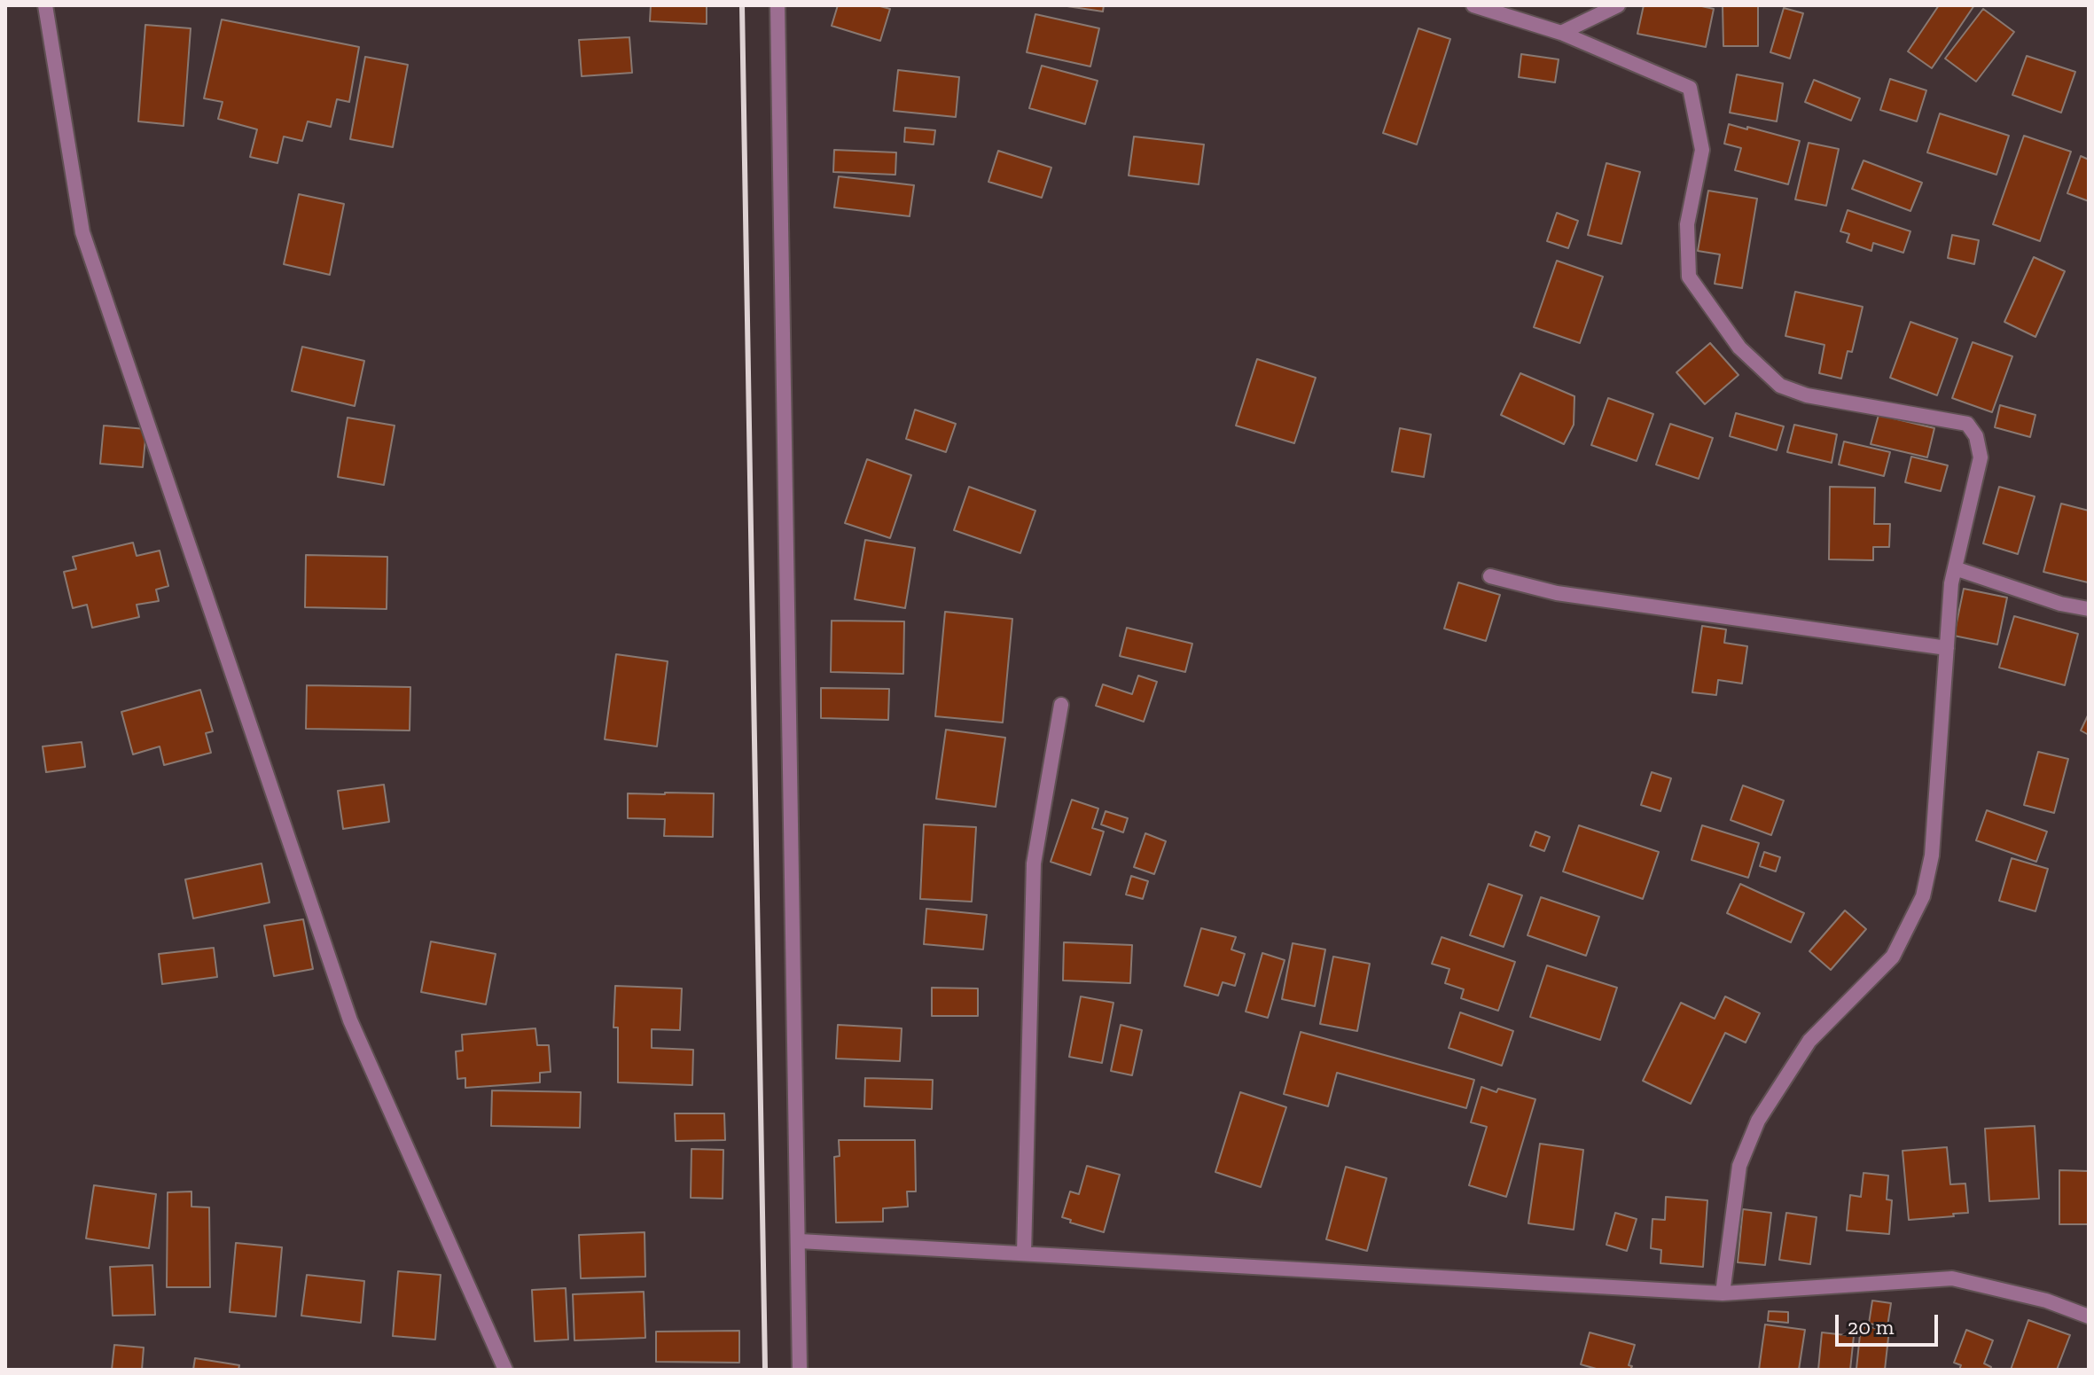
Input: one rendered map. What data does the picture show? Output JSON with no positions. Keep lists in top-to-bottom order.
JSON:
{
  "scale_bar": "20 m"
}
